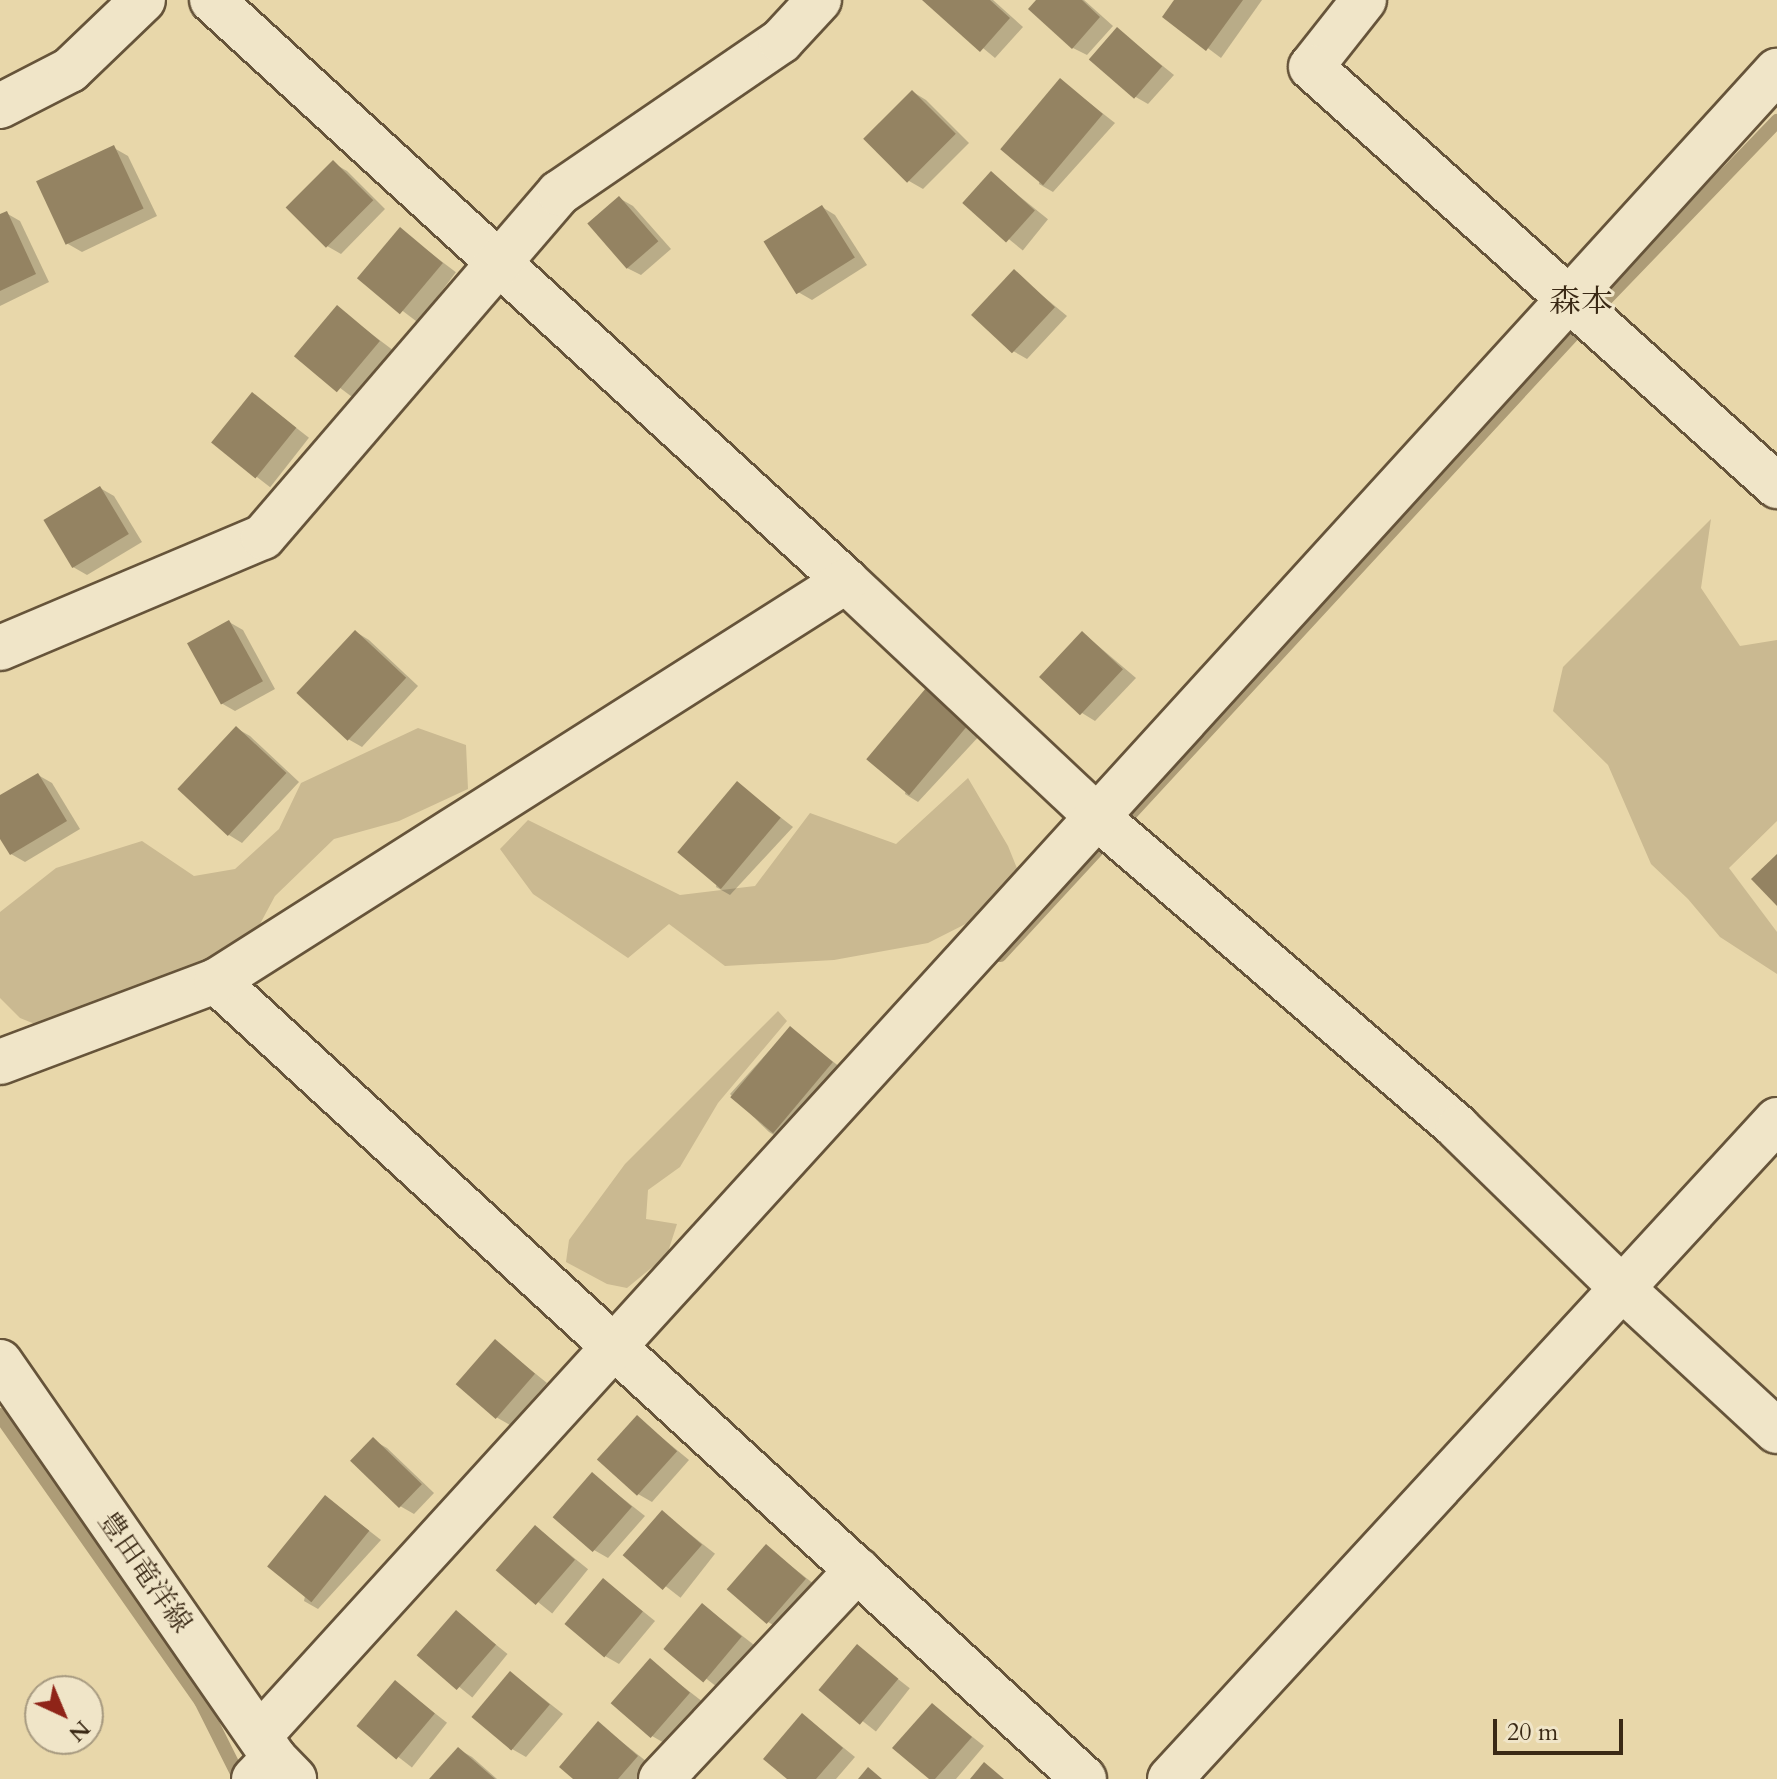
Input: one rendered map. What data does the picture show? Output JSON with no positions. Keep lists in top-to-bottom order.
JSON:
{
  "streets": {
    "street": ["豊田竜洋線"]
  },
  "districts": ["森本"],
  "scale_bar": "20 m",
  "north": "bottom right"
}
